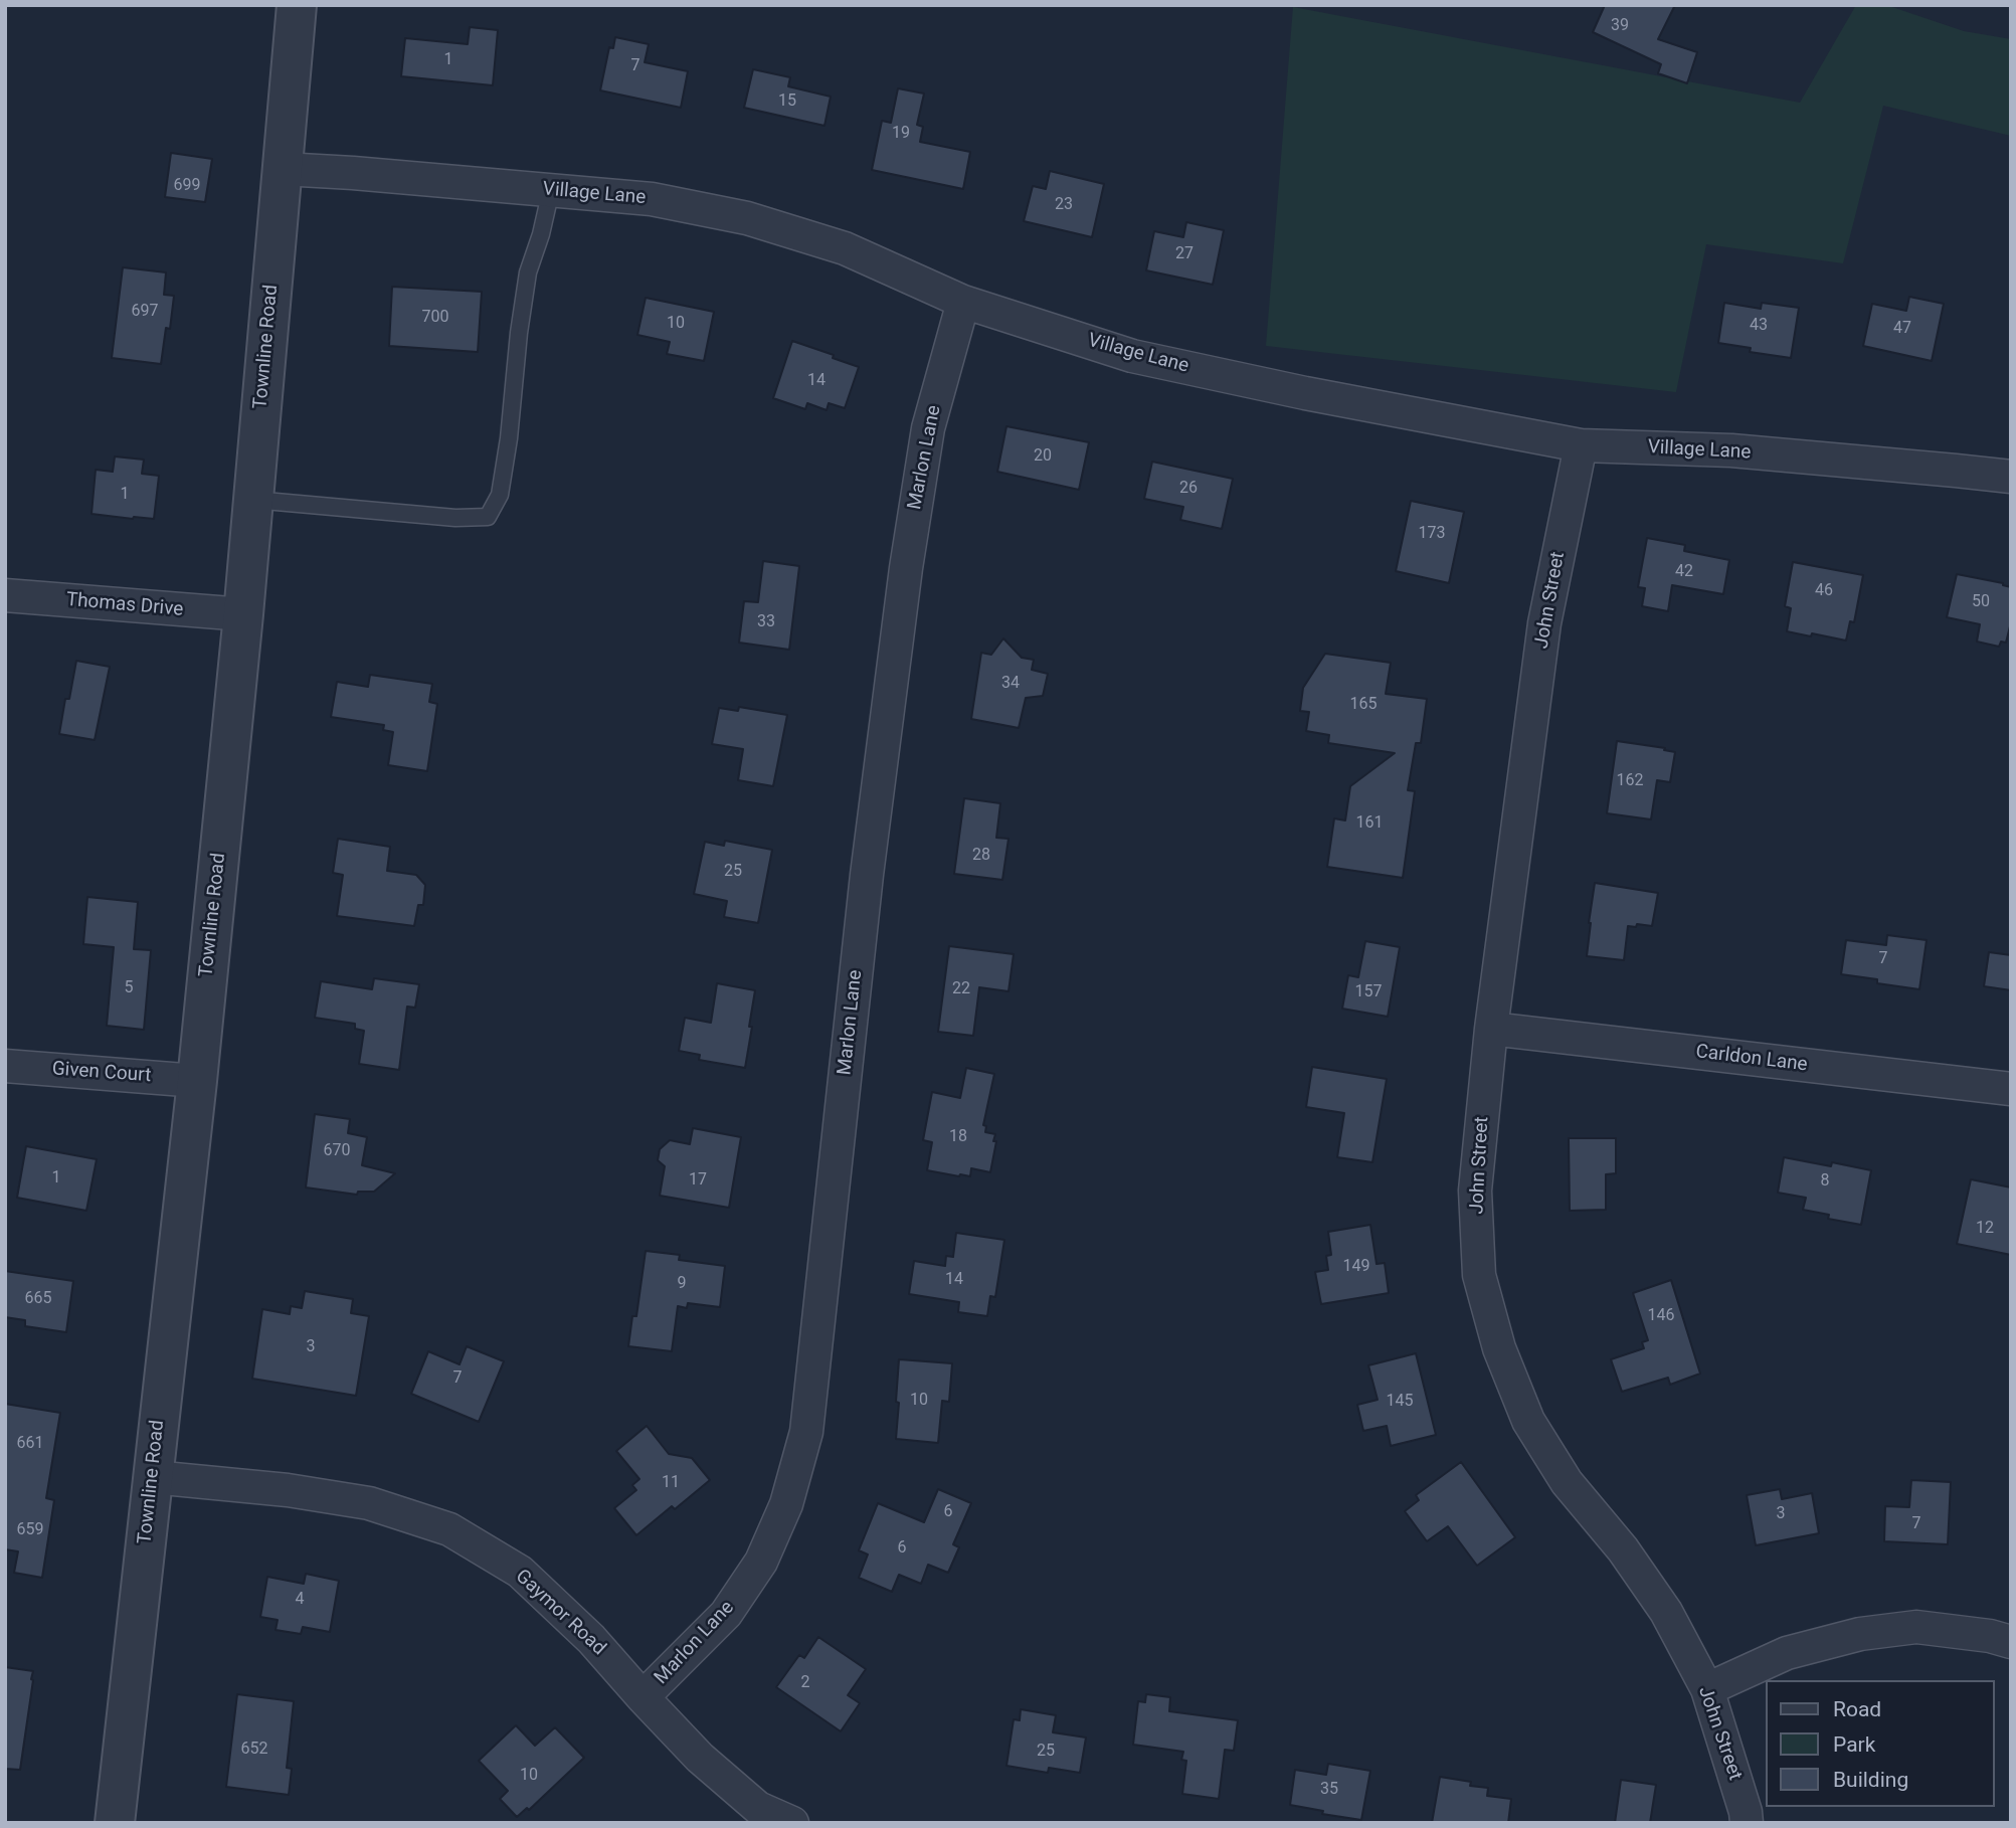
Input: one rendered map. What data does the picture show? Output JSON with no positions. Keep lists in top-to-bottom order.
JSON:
{
  "streets": {
    "street": [
      "Village Lane",
      "Townline Road",
      "Marlon Lane",
      "John Street",
      "Thomas Drive",
      "Carldon Lane",
      "Given Court",
      "Gaymor Road"
    ]
  },
  "crossings": [
    ["Village Lane", "Townline Road"],
    ["Village Lane", "Marlon Lane"],
    ["Village Lane", "John Street"],
    ["Townline Road", "Thomas Drive"],
    ["Townline Road", "Given Court"],
    ["Townline Road", "Gaymor Road"],
    ["Marlon Lane", "Gaymor Road"],
    ["John Street", "Carldon Lane"]
  ],
  "house_numbers": [
    "39",
    "1",
    "7",
    "15",
    "19",
    "699",
    "23",
    "27",
    "697",
    "700",
    "10",
    "43",
    "47",
    "14",
    "20",
    "26",
    "1",
    "173",
    "42",
    "46",
    "50",
    "33",
    "34",
    "165",
    "162",
    "161",
    "28",
    "25",
    "7",
    "5",
    "22",
    "157",
    "18",
    "670",
    "1",
    "17",
    "8",
    "12",
    "149",
    "14",
    "9",
    "665",
    "146",
    "3",
    "7",
    "10",
    "145",
    "661",
    "11",
    "6",
    "3",
    "7",
    "659",
    "6",
    "4",
    "2",
    "652",
    "25",
    "10",
    "35"
  ],
  "legend": ["Road", "Park", "Building"]
}
